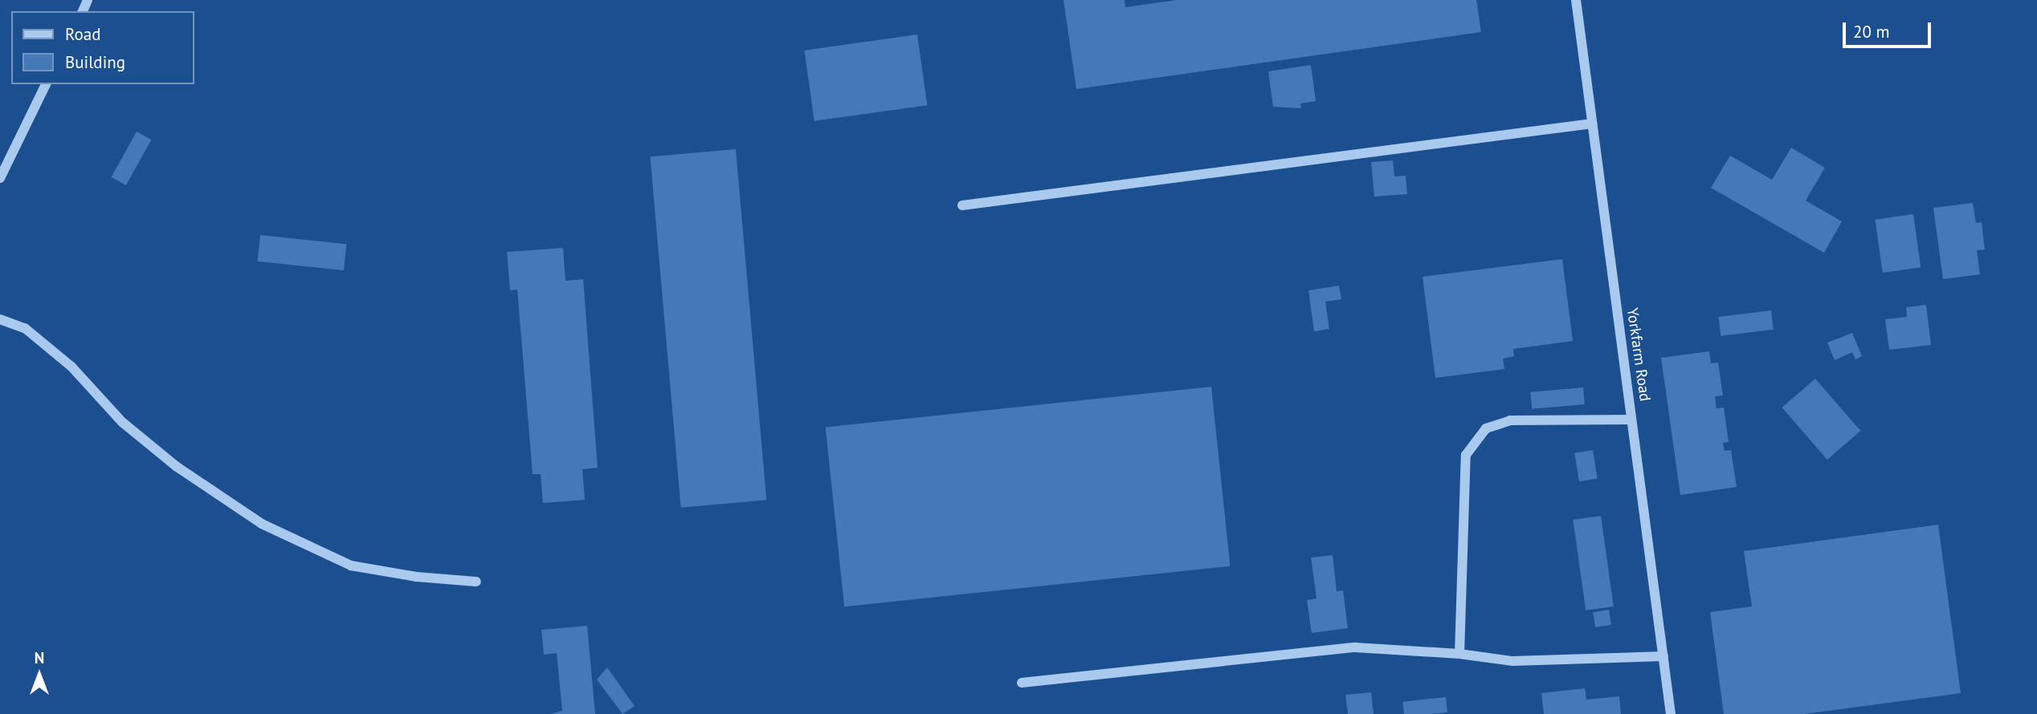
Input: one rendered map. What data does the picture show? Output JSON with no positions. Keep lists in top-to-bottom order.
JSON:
{
  "streets": {
    "street": ["Yorkfarm Road"]
  },
  "legend": ["Road", "Building"],
  "scale_bar": "20 m",
  "north": "top"
}
